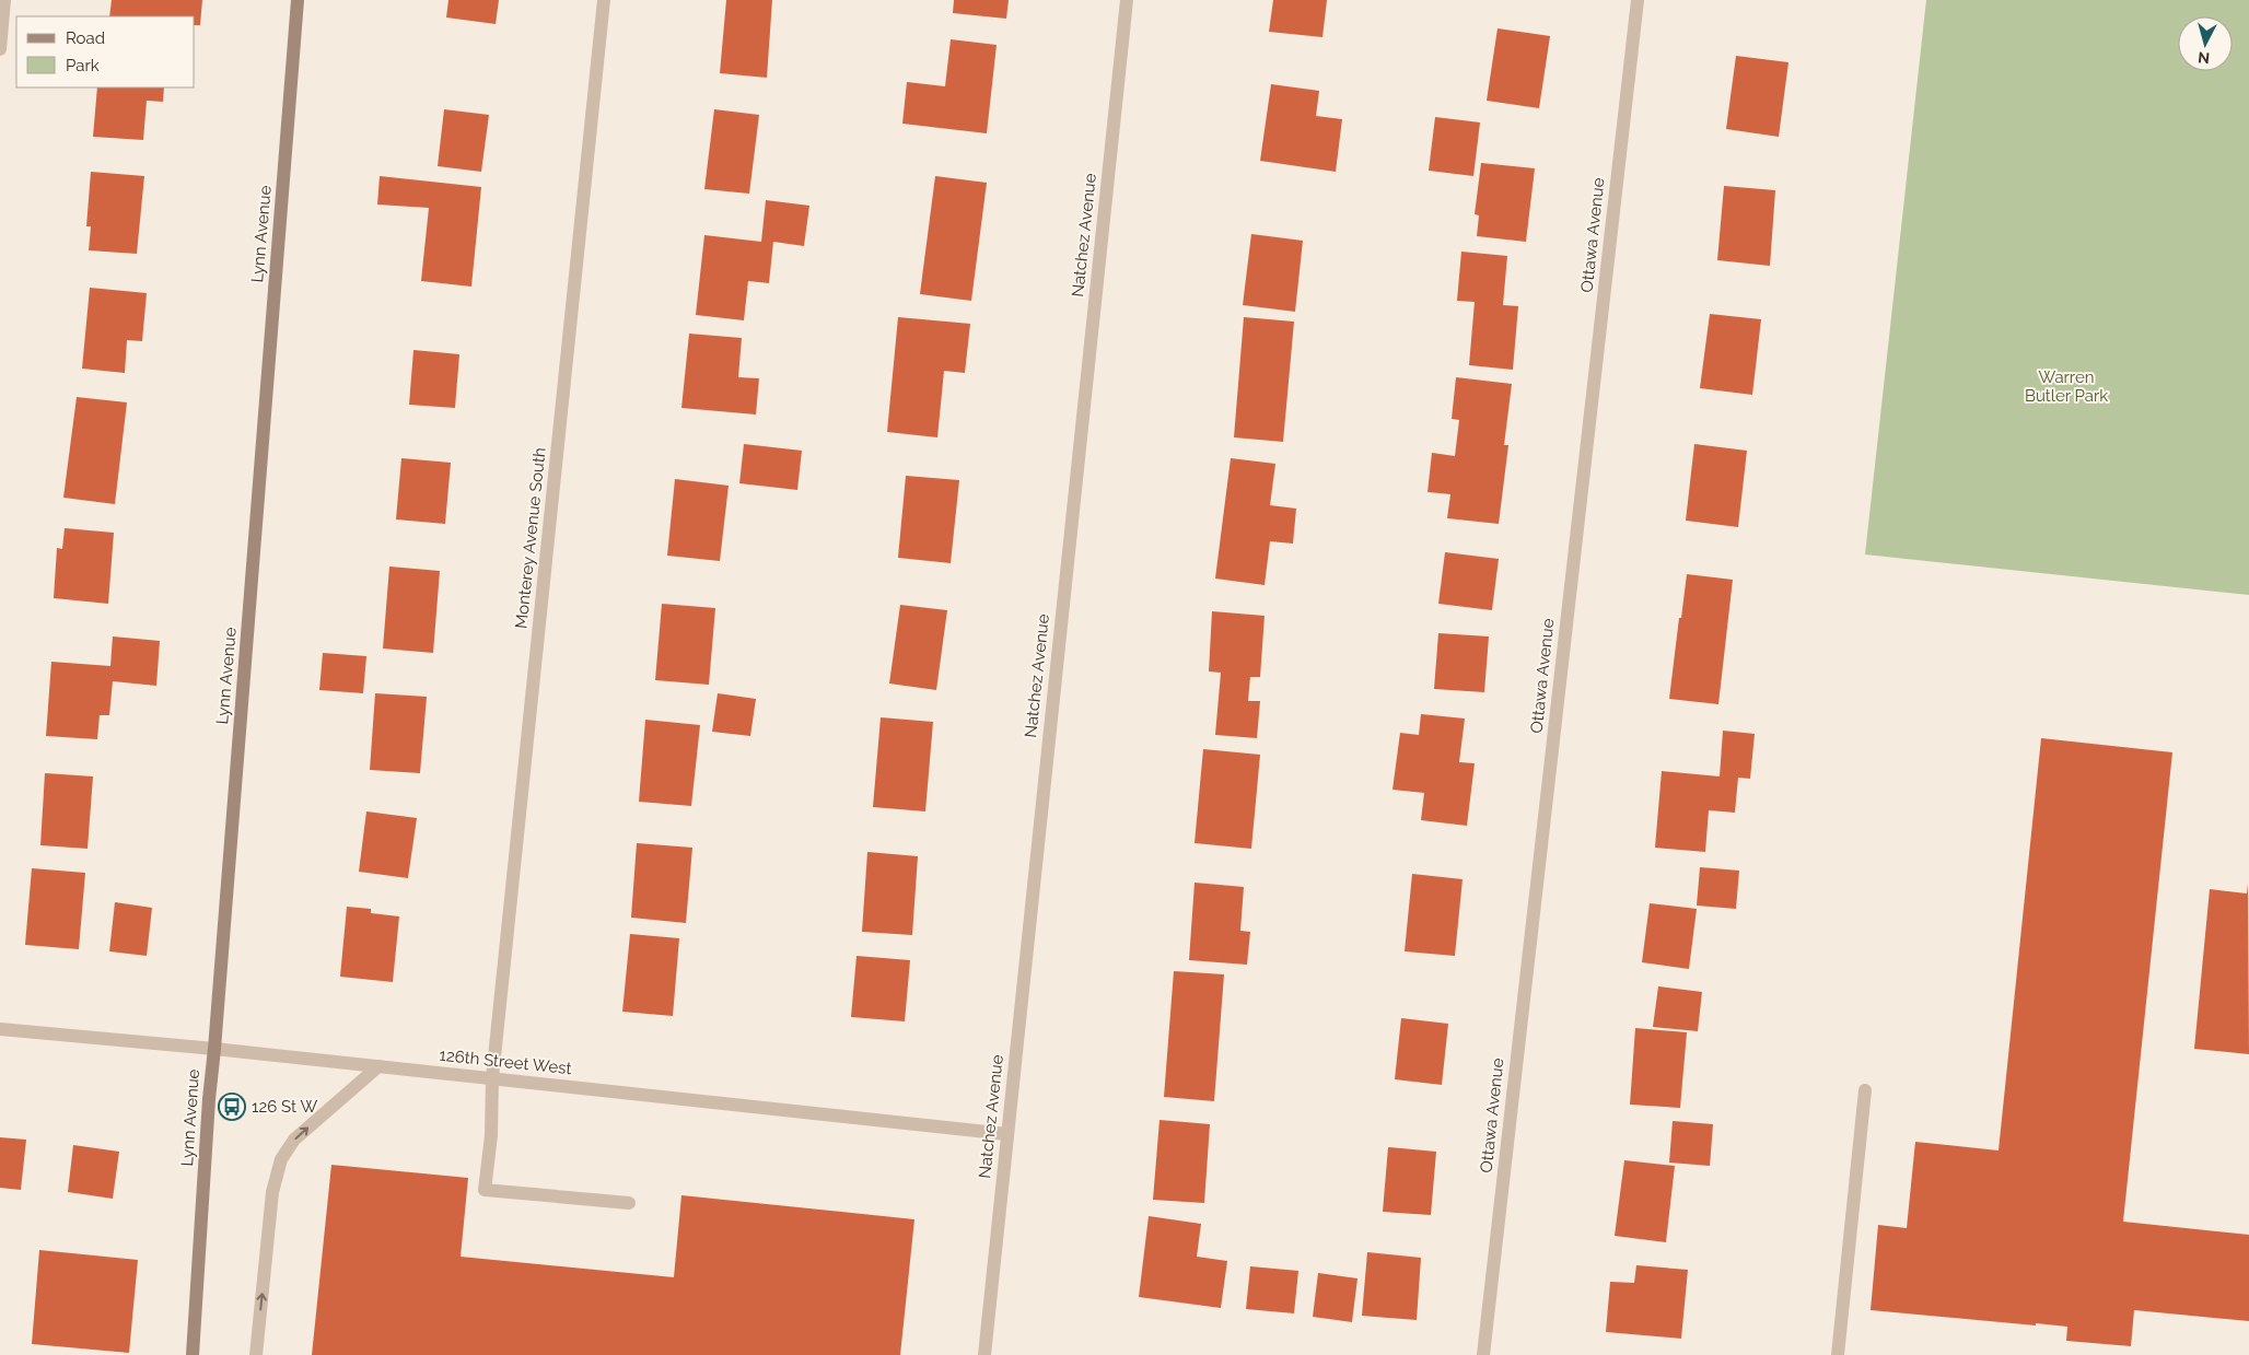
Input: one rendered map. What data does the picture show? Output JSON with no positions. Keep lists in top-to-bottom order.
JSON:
{
  "streets": {
    "main road": ["Lynn Avenue"],
    "street": [
      "Natchez Avenue",
      "Ottawa Avenue",
      "Monterey Avenue South",
      "126th Street West"
    ]
  },
  "crossings": [
    ["Lynn Avenue", "126th Street West"],
    ["Natchez Avenue", "126th Street West"],
    ["Monterey Avenue South", "126th Street West"]
  ],
  "parks": ["Warren Butler Park"],
  "places": {
    "bus stop": ["126 St W"]
  },
  "legend": ["Road", "Park"],
  "north": "bottom"
}
